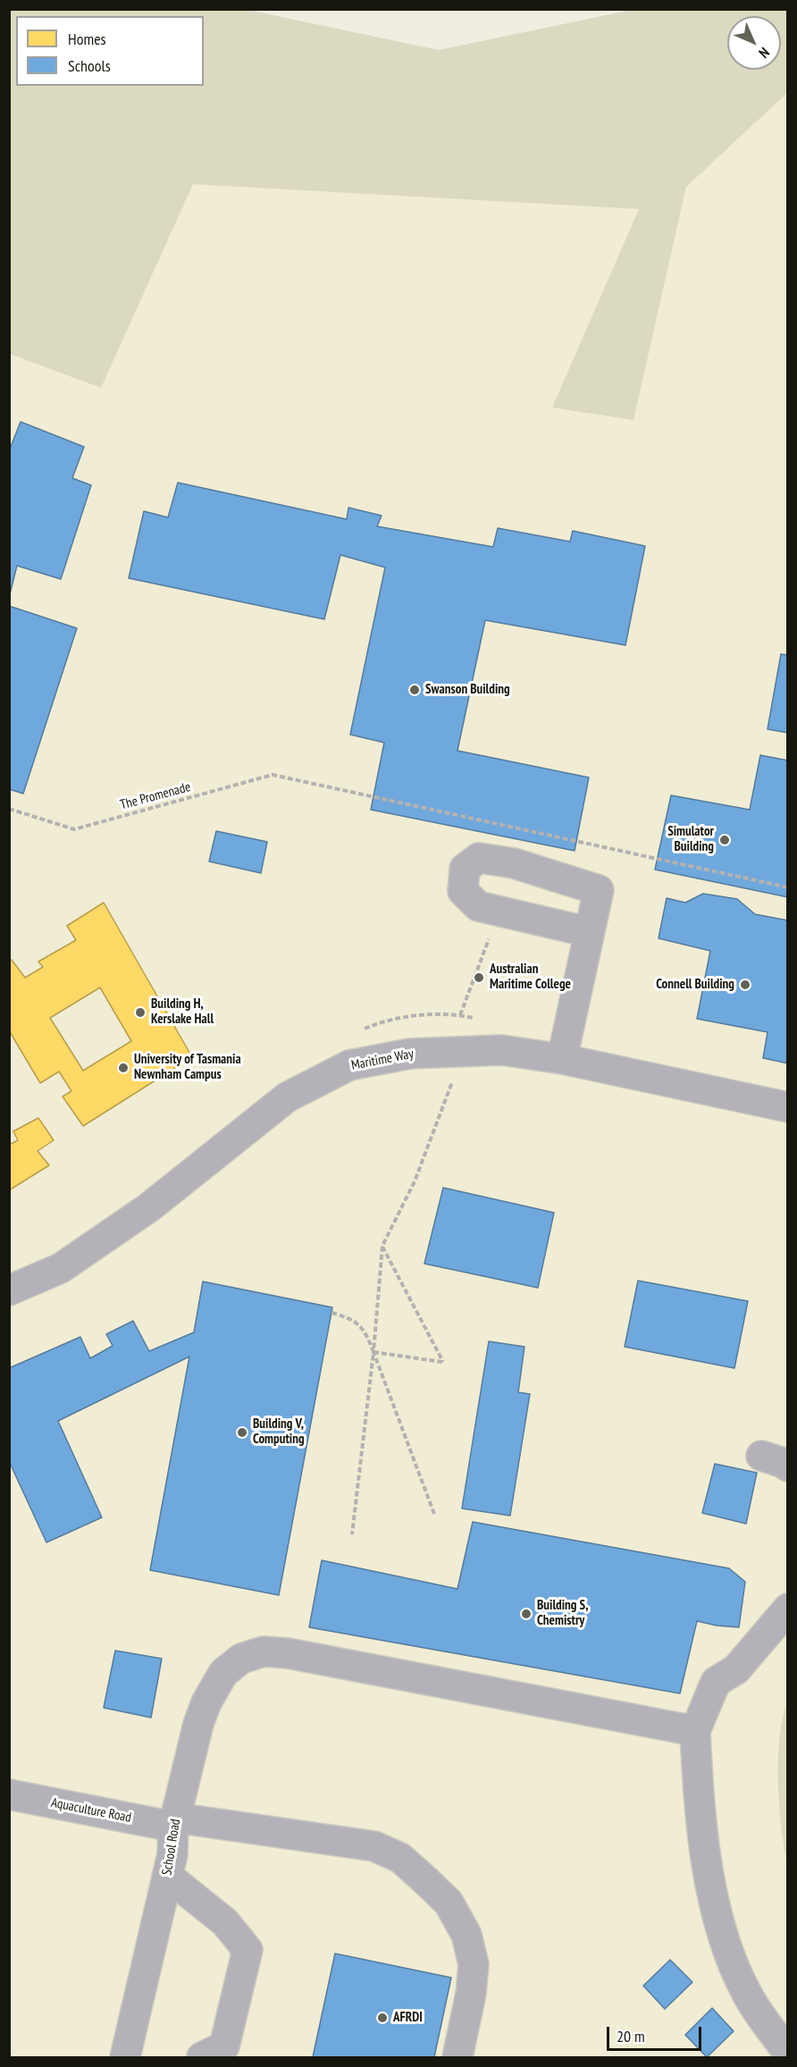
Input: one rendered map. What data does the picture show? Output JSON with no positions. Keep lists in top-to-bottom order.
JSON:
{
  "streets": {
    "street": ["Maritime Way", "Aquaculture Road", "School Road"],
    "path": ["The Promenade"]
  },
  "crossings": [
    ["Aquaculture Road", "School Road"]
  ],
  "places": [
    "Swanson Building",
    "Simulator Building",
    "Australian Maritime College",
    "Connell Building",
    "Building H, Kerslake Hall",
    "University of Tasmania Newnham Campus",
    "Building V, Computing",
    "Building S, Chemistry",
    "AFRDI"
  ],
  "legend": ["Homes", "Schools"],
  "scale_bar": "20 m",
  "north": "bottom right"
}
